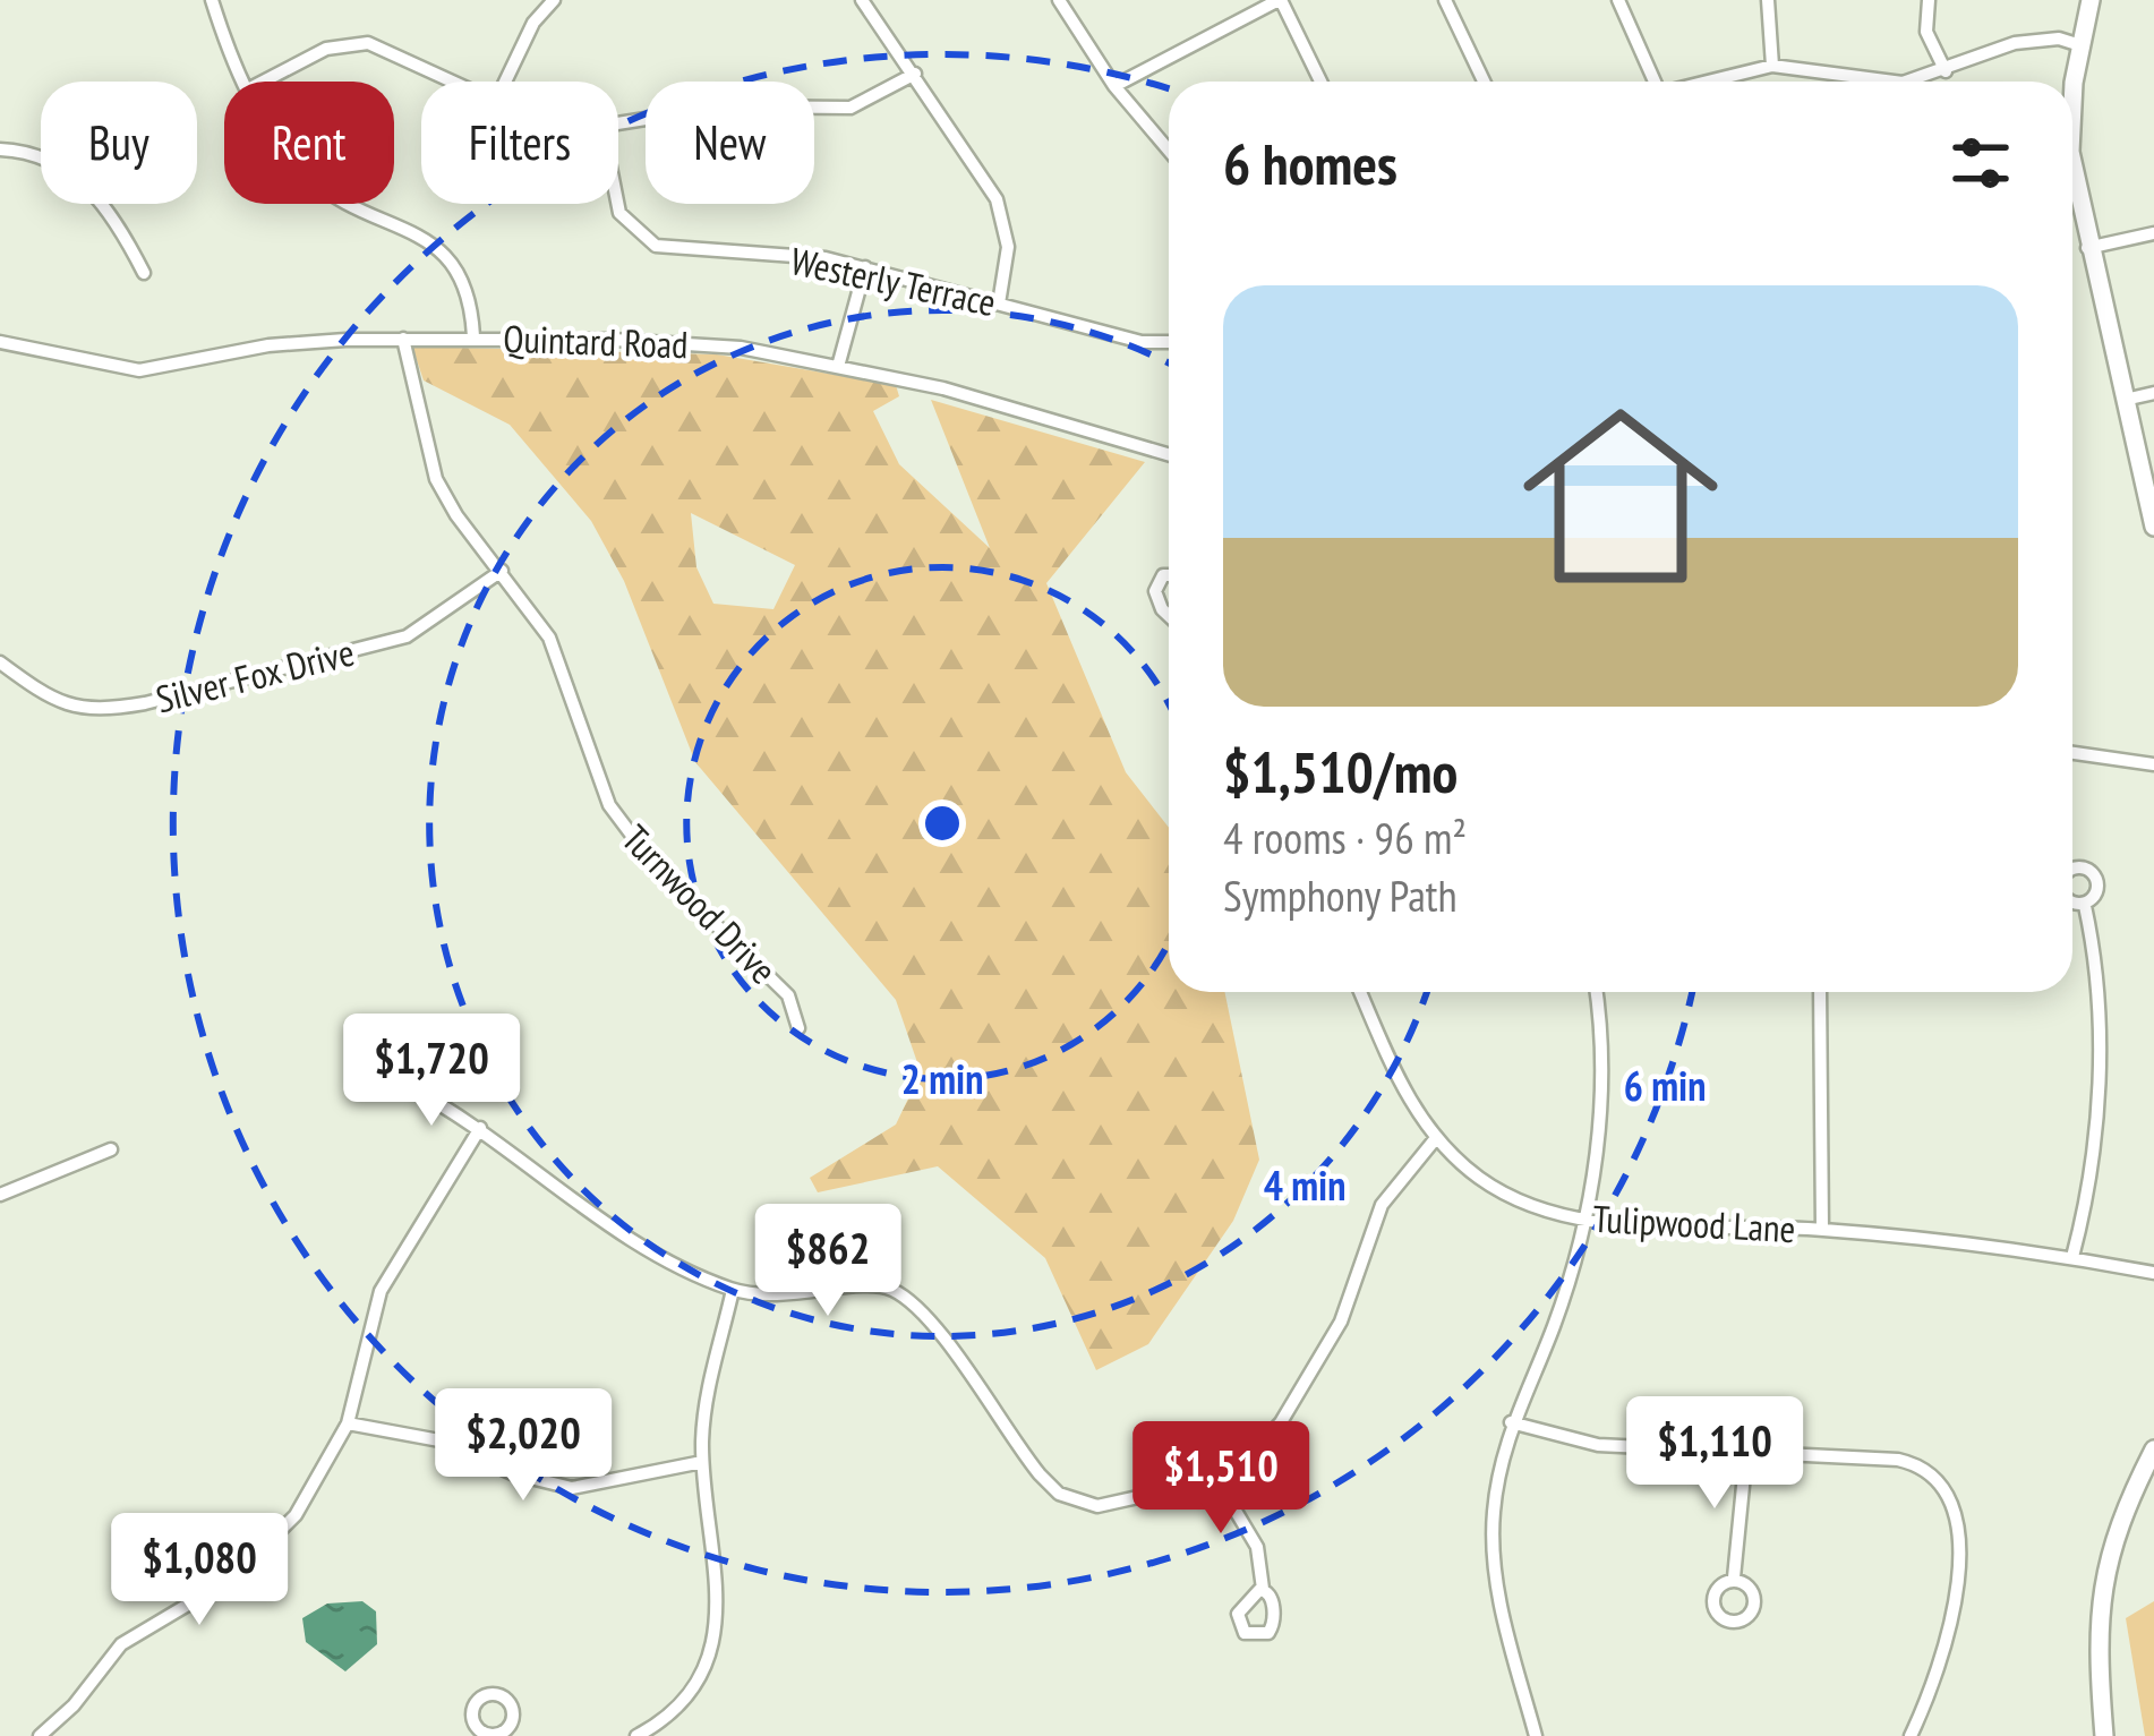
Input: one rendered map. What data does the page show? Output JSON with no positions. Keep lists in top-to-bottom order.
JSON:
{
  "streets": {
    "street": [
      "Westerly Terrace",
      "Quintard Road",
      "Silver Fox Drive",
      "Turnwood Drive",
      "Tulipwood Lane"
    ]
  },
  "crossings": [
    ["Quintard Road", "Turnwood Drive"],
    ["Silver Fox Drive", "Turnwood Drive"]
  ],
  "page": {
    "chip": [
      "Buy",
      "Rent",
      "Filters",
      "New"
    ],
    "heading": "6 homes",
    "list": [
      {
        "name": "$1,510/mo",
        "note": "4 rooms · 96 m² · Symphony Path"
      }
    ],
    "price": [
      "$1,720",
      "$862",
      "$2,020",
      "$1,110",
      "$1,510",
      "$1,080"
    ]
  },
  "rings": ["2 min", "6 min", "4 min"]
}
